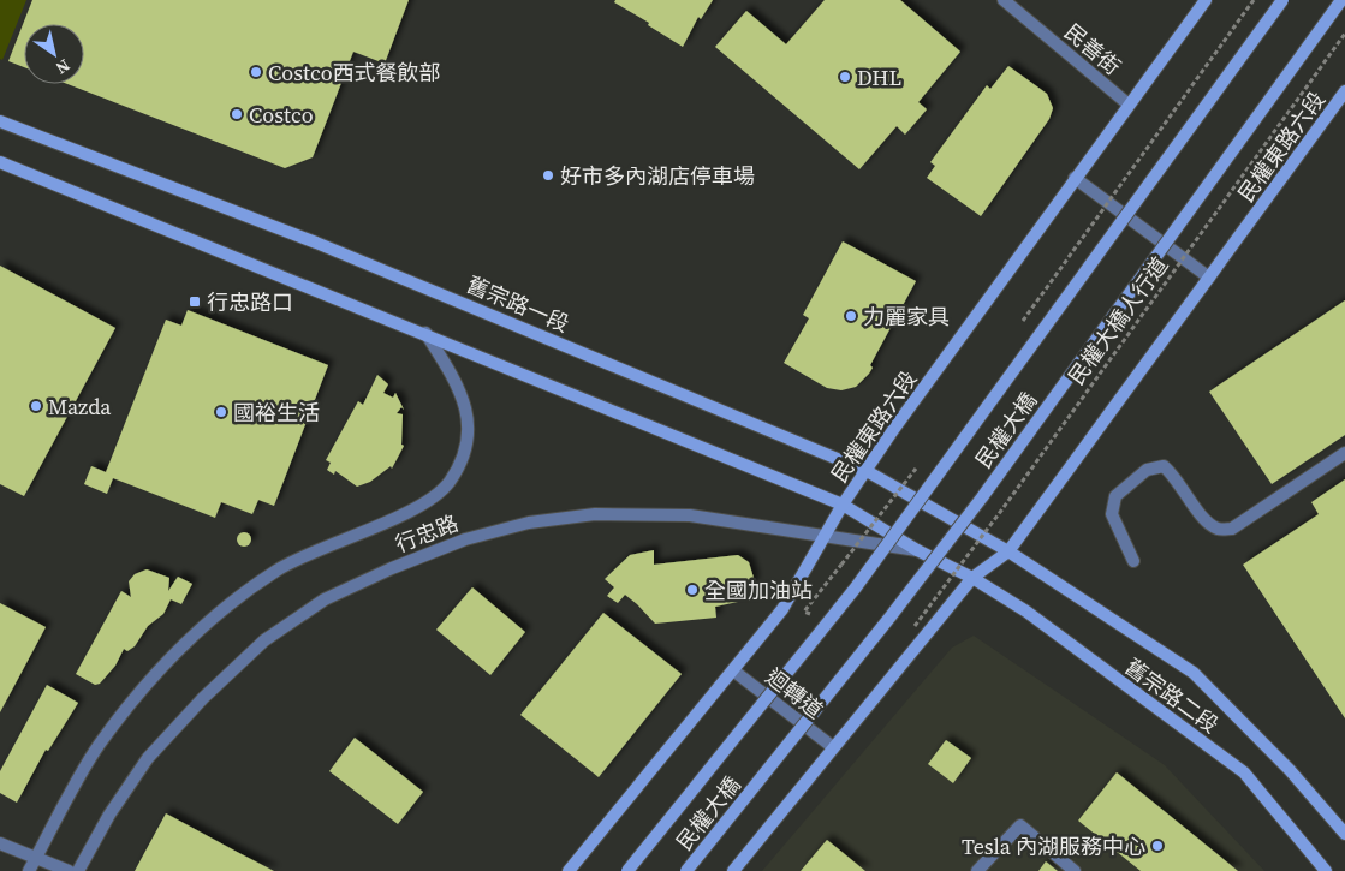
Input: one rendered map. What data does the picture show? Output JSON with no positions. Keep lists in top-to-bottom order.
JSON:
{
  "streets": {
    "main road": [
      "民權東路六段",
      "舊宗路一段",
      "民權大橋",
      "舊宗路二段"
    ],
    "street": ["民善街", "行忠路", "迴轉道"],
    "path": ["民權大橋人行道"]
  },
  "crossings": [
    ["民善街", "民權東路六段"],
    ["民權東路六段", "舊宗路一段"],
    ["民權東路六段", "行忠路"],
    ["民權東路六段", "迴轉道"],
    ["民權東路六段", "舊宗路二段"],
    ["舊宗路一段", "舊宗路二段"]
  ],
  "places": {
    "other": [
      "Costco西式餐飲部",
      "DHL",
      "Costco",
      "好市多內湖店停車場",
      "力麗家具",
      "Mazda",
      "國裕生活",
      "全國加油站",
      "Tesla 內湖服務中心"
    ],
    "transit": ["行忠路口"]
  },
  "north": "bottom right"
}
